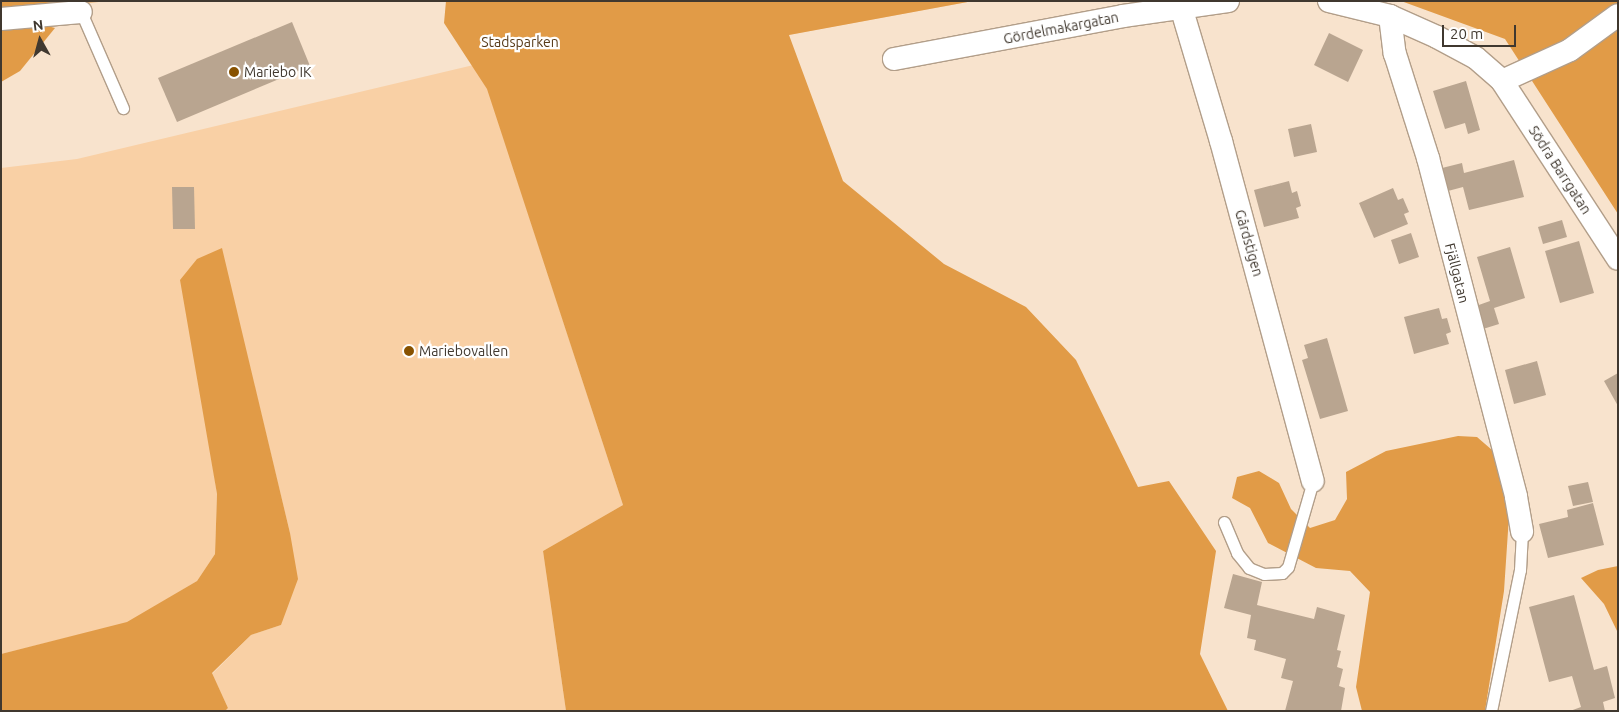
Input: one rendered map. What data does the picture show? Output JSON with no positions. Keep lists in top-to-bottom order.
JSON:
{
  "streets": {
    "street": [
      "Gördelmakargatan",
      "Södra Barrgatan",
      "Gårdstigen",
      "Fjällgatan"
    ]
  },
  "crossings": [
    ["Gördelmakargatan", "Gårdstigen"]
  ],
  "parks": ["Stadsparken"],
  "places": ["Mariebo IK", "Mariebovallen"],
  "scale_bar": "20 m",
  "north": "top"
}
